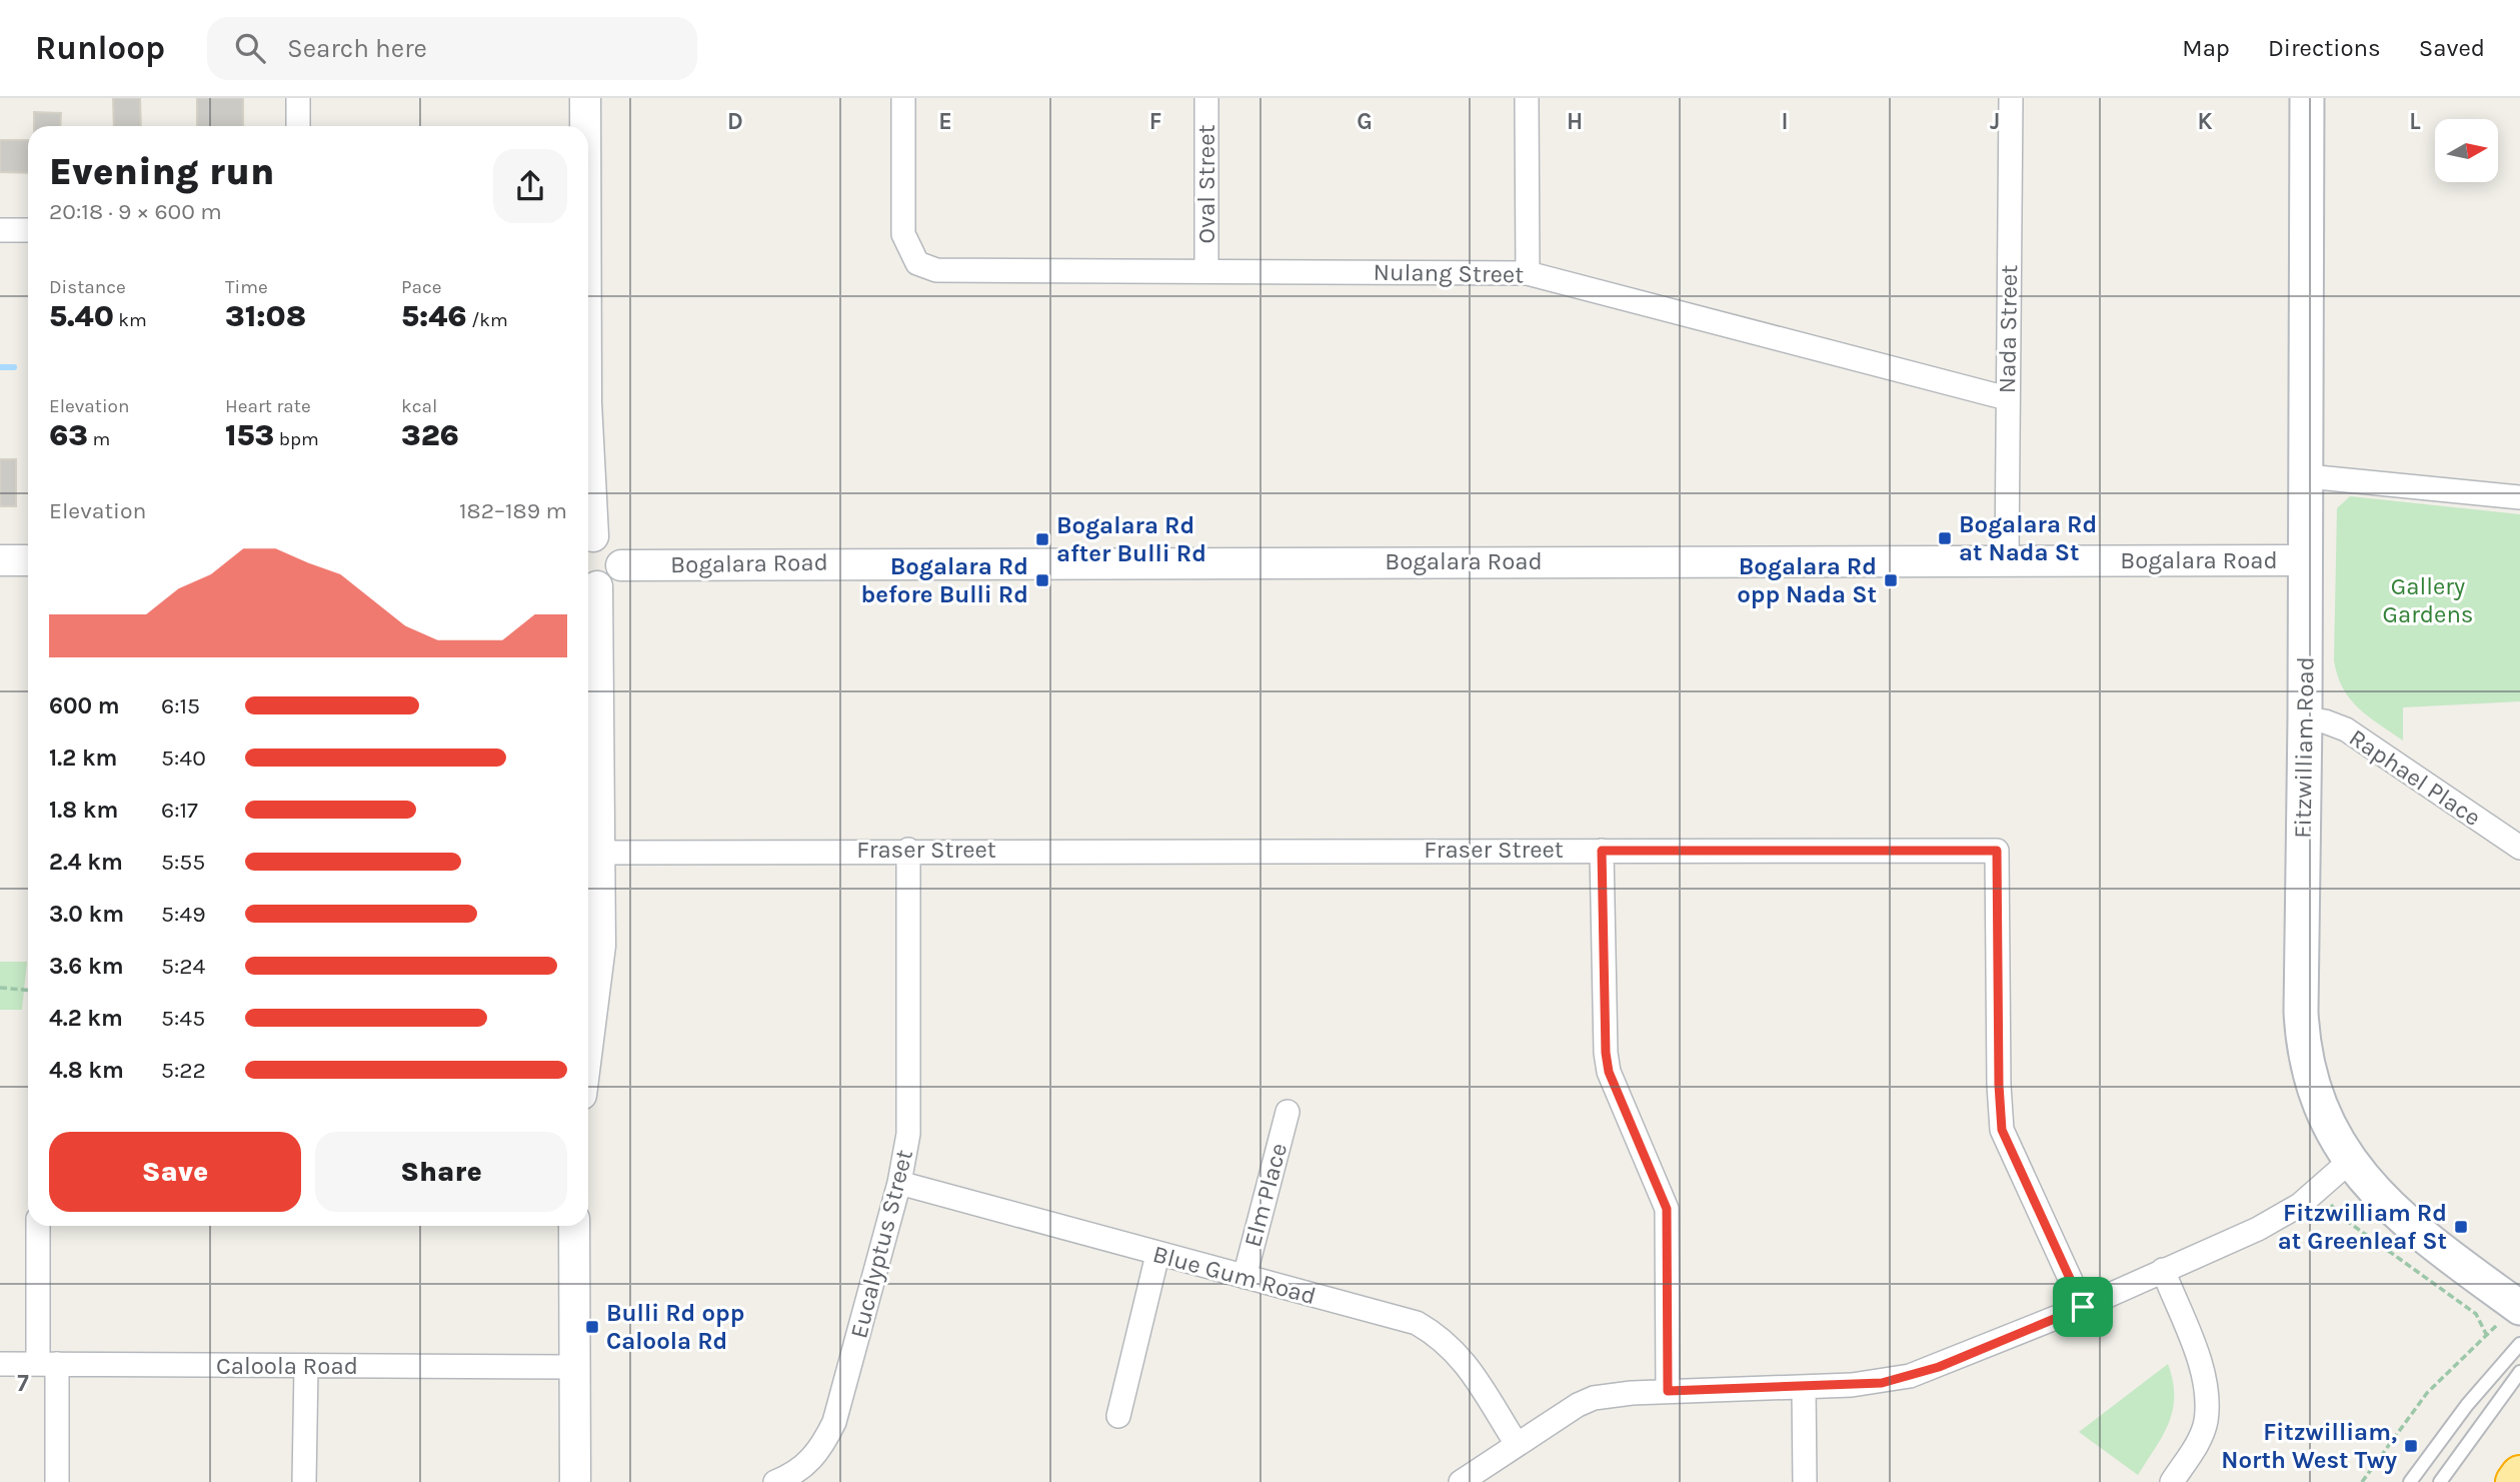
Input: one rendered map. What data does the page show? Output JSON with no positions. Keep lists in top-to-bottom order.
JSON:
{
  "streets": {
    "main road": ["Fitzwilliam Road"],
    "street": [
      "Oval Street",
      "Nulang Street",
      "Nada Street",
      "Bogalara Road",
      "Raphael Place",
      "Fraser Street",
      "Elm Place",
      "Eucalyptus Street",
      "Blue Gum Road",
      "Caloola Road"
    ]
  },
  "crossings": [
    ["Oval Street", "Nulang Street"],
    ["Nulang Street", "Nada Street"],
    ["Nada Street", "Bogalara Road"],
    ["Bogalara Road", "Fitzwilliam Road"],
    ["Fitzwilliam Road", "Raphael Place"],
    ["Fraser Street", "Eucalyptus Street"],
    ["Elm Place", "Blue Gum Road"],
    ["Eucalyptus Street", "Blue Gum Road"]
  ],
  "parks": ["Gallery Gardens"],
  "places": {
    "transit": [
      "Bogalara Rd at Nada St",
      "Bogalara Rd after Bulli Rd",
      "Bogalara Rd before Bulli Rd",
      "Bogalara Rd opp Nada St",
      "Fitzwilliam Rd at Greenleaf St",
      "Bulli Rd opp Caloola Rd",
      "Fitzwilliam, North West Twy"
    ]
  },
  "north": "right",
  "page": {
    "header": "Runloop",
    "search": "Search here",
    "nav": ["Map", "Directions", "Saved"],
    "heading": ["Evening run", "20:18 · 9 × 600 m"],
    "stats": [
      ["Distance", "5.40 km"],
      ["Time", "31:08"],
      ["Pace", "5:46 /km"],
      ["Elevation", "63 m"],
      ["Heart rate", "153 bpm"],
      ["kcal", "326"]
    ],
    "chart": ["Elevation", "182–189 m"],
    "list": [
      {
        "name": "600 m",
        "note": "6:15"
      },
      {
        "name": "1.2 km",
        "note": "5:40"
      },
      {
        "name": "1.8 km",
        "note": "6:17"
      },
      {
        "name": "2.4 km",
        "note": "5:55"
      },
      {
        "name": "3.0 km",
        "note": "5:49"
      },
      {
        "name": "3.6 km",
        "note": "5:24"
      },
      {
        "name": "4.2 km",
        "note": "5:45"
      },
      {
        "name": "4.8 km",
        "note": "5:22"
      }
    ],
    "buttons": ["Save", "Share"]
  },
  "grid": {
    "columns": [
      "D",
      "E",
      "F",
      "G",
      "H",
      "I",
      "J",
      "K",
      "L"
    ],
    "rows": ["7"]
  }
}
